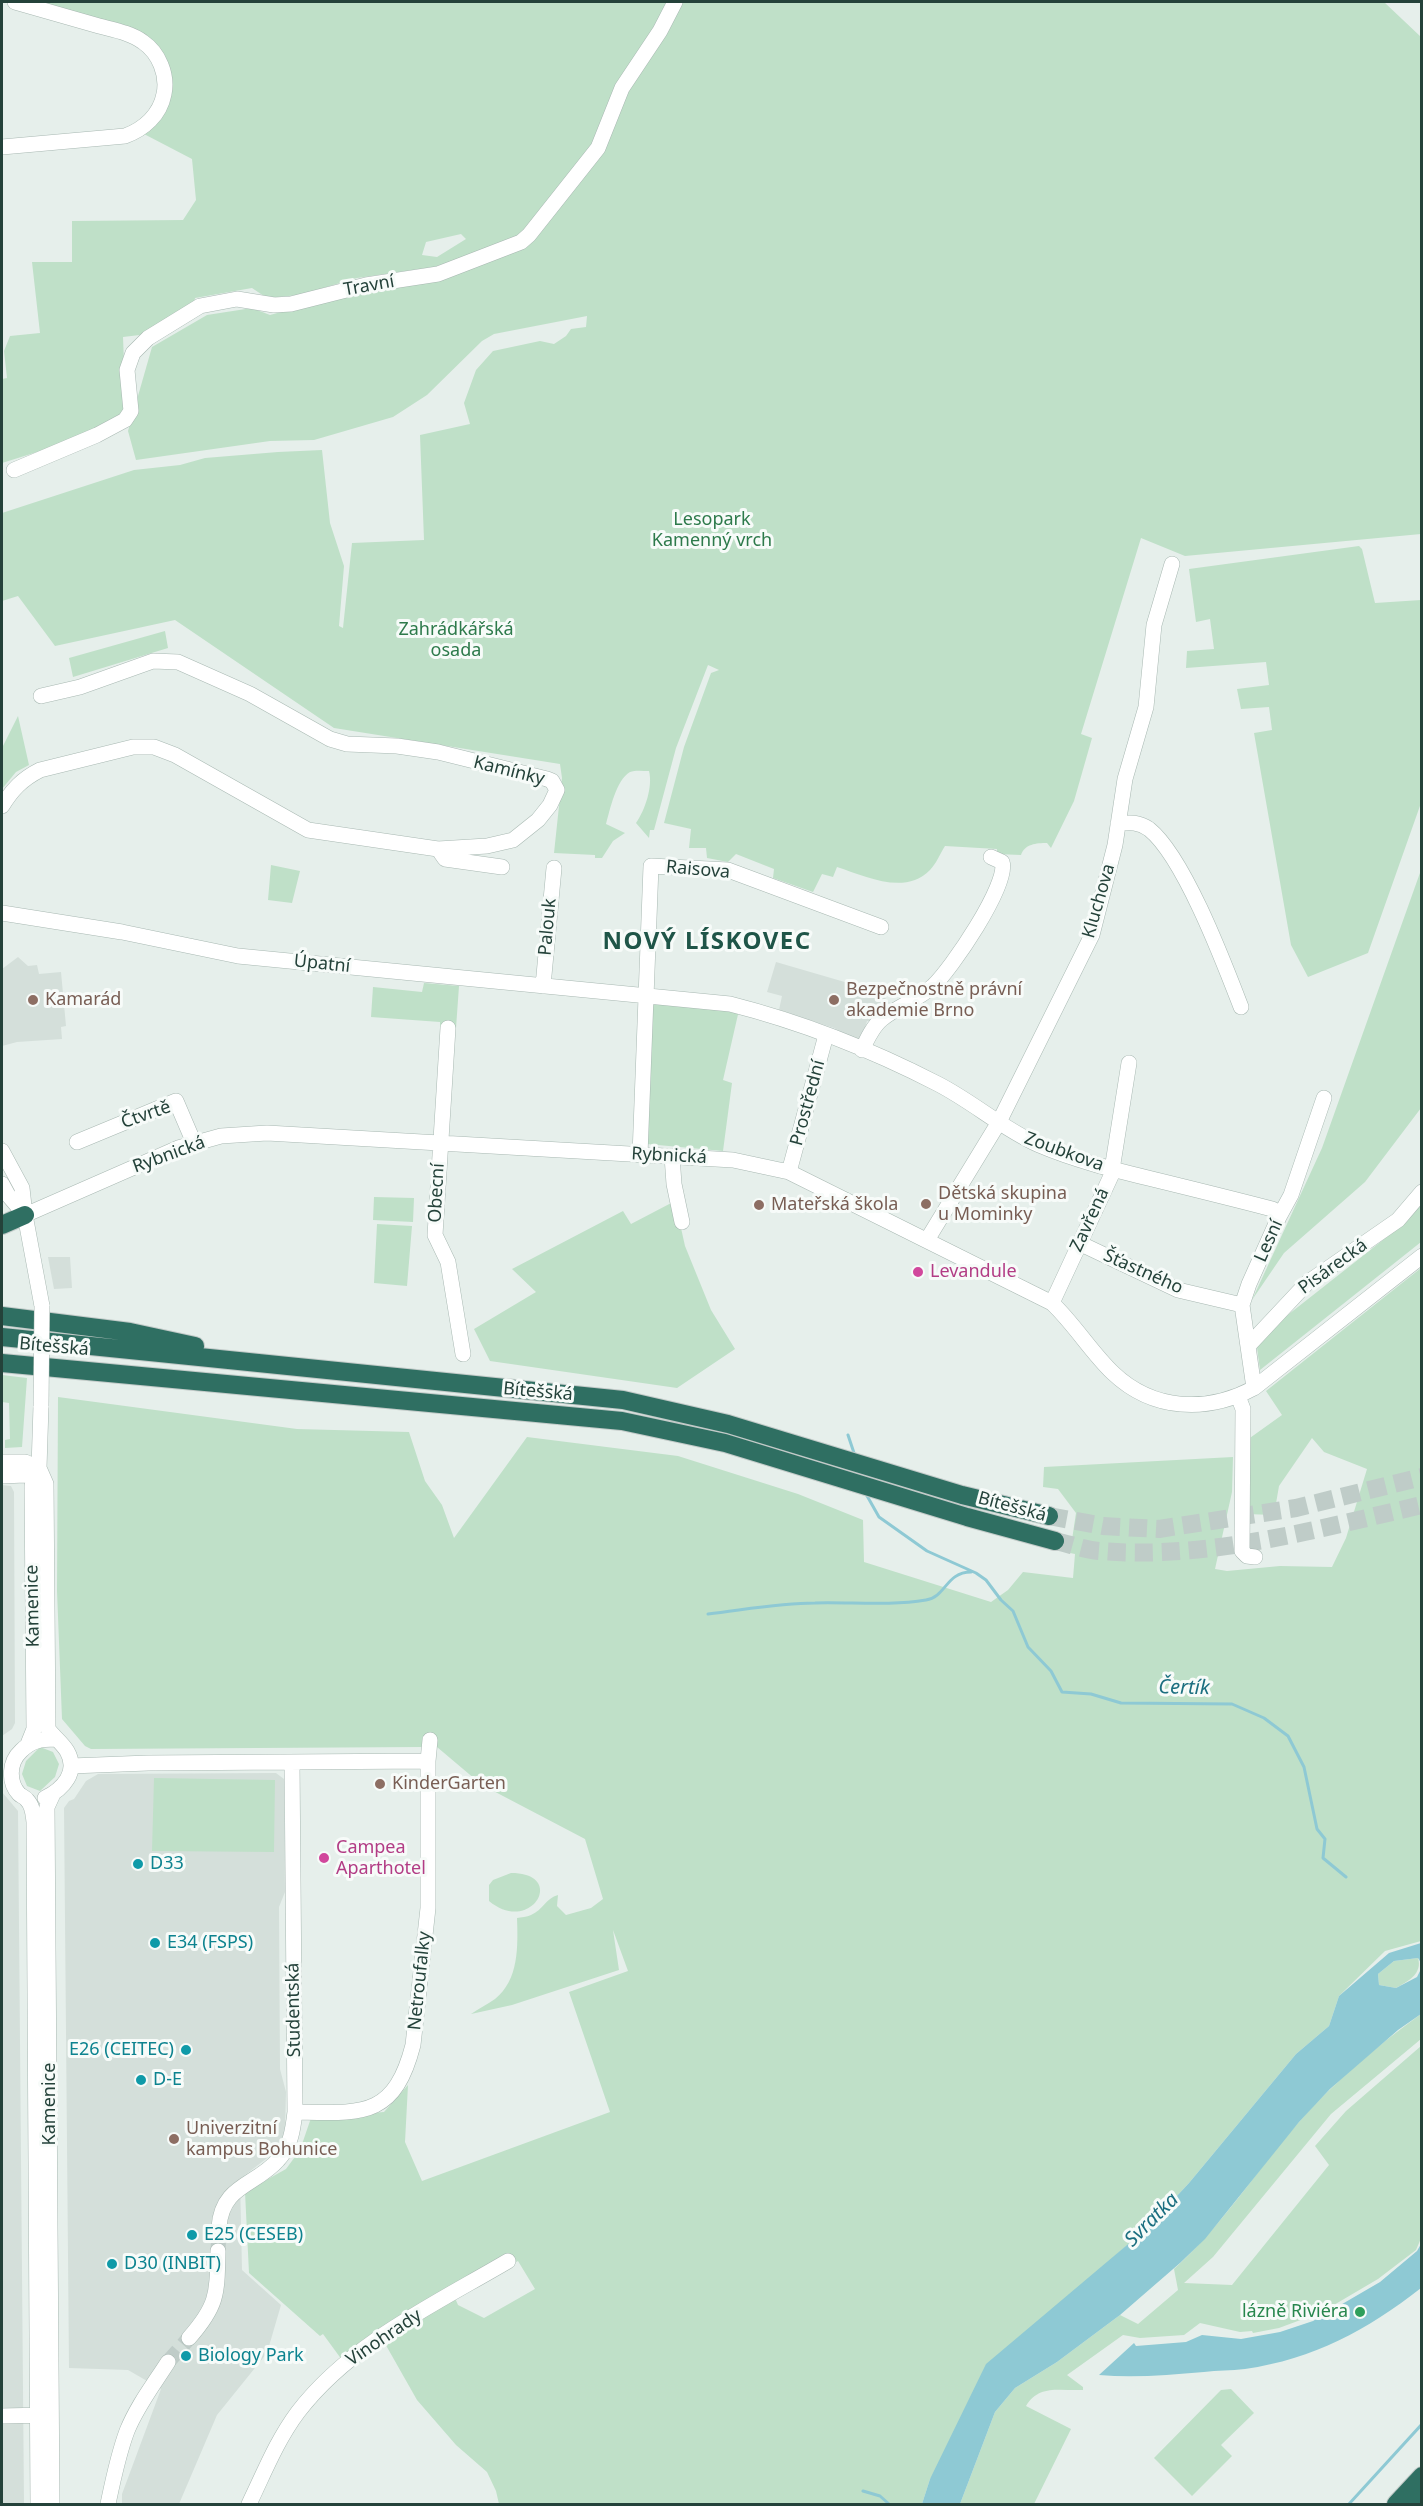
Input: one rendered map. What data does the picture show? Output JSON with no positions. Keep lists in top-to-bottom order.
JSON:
{
  "streets": {
    "highway": ["Bítešská"],
    "street": [
      "Travní",
      "Kamínky",
      "Raisova",
      "Kluchova",
      "Palouk",
      "Úpatní",
      "Prostřední",
      "Čtvrtě",
      "Zoubkova",
      "Rybnická",
      "Obecní",
      "Zavřená",
      "Lesní",
      "Pisárecká",
      "Šťastného",
      "Kamenice",
      "Netroufalky",
      "Studentská",
      "Vinohrady"
    ]
  },
  "crossings": [
    ["Raisova", "Úpatní"],
    ["Raisova", "Zoubkova"],
    ["Raisova", "Rybnická"],
    ["Kluchova", "Zoubkova"],
    ["Kluchova", "Rybnická"],
    ["Palouk", "Úpatní"],
    ["Úpatní", "Zoubkova"],
    ["Prostřední", "Zoubkova"],
    ["Prostřední", "Rybnická"],
    ["Čtvrtě", "Rybnická"],
    ["Zoubkova", "Zavřená"],
    ["Zoubkova", "Lesní"],
    ["Rybnická", "Obecní"],
    ["Rybnická", "Zavřená"],
    ["Rybnická", "Lesní"],
    ["Rybnická", "Kamenice"],
    ["Zavřená", "Šťastného"],
    ["Lesní", "Pisárecká"],
    ["Lesní", "Šťastného"],
    ["Netroufalky", "Studentská"]
  ],
  "districts": ["NOVÝ LÍSKOVEC"],
  "water": ["Čertík", "Svratka"],
  "parks": ["Lesopark Kamenný vrch", "Zahrádkářská osada"],
  "places": [
    "Kamarád",
    "Bezpečnostně právní akademie Brno",
    "Dětská skupina u Mominky",
    "Mateřská škola",
    "Levandule",
    "KinderGarten",
    "Campea Aparthotel",
    "D33",
    "E34 (FSPS)",
    "E26 (CEITEC)",
    "D-E",
    "Univerzitní kampus Bohunice",
    "E25 (CESEB)",
    "D30 (INBIT)",
    "lázně Riviéra",
    "Biology Park"
  ]
}
